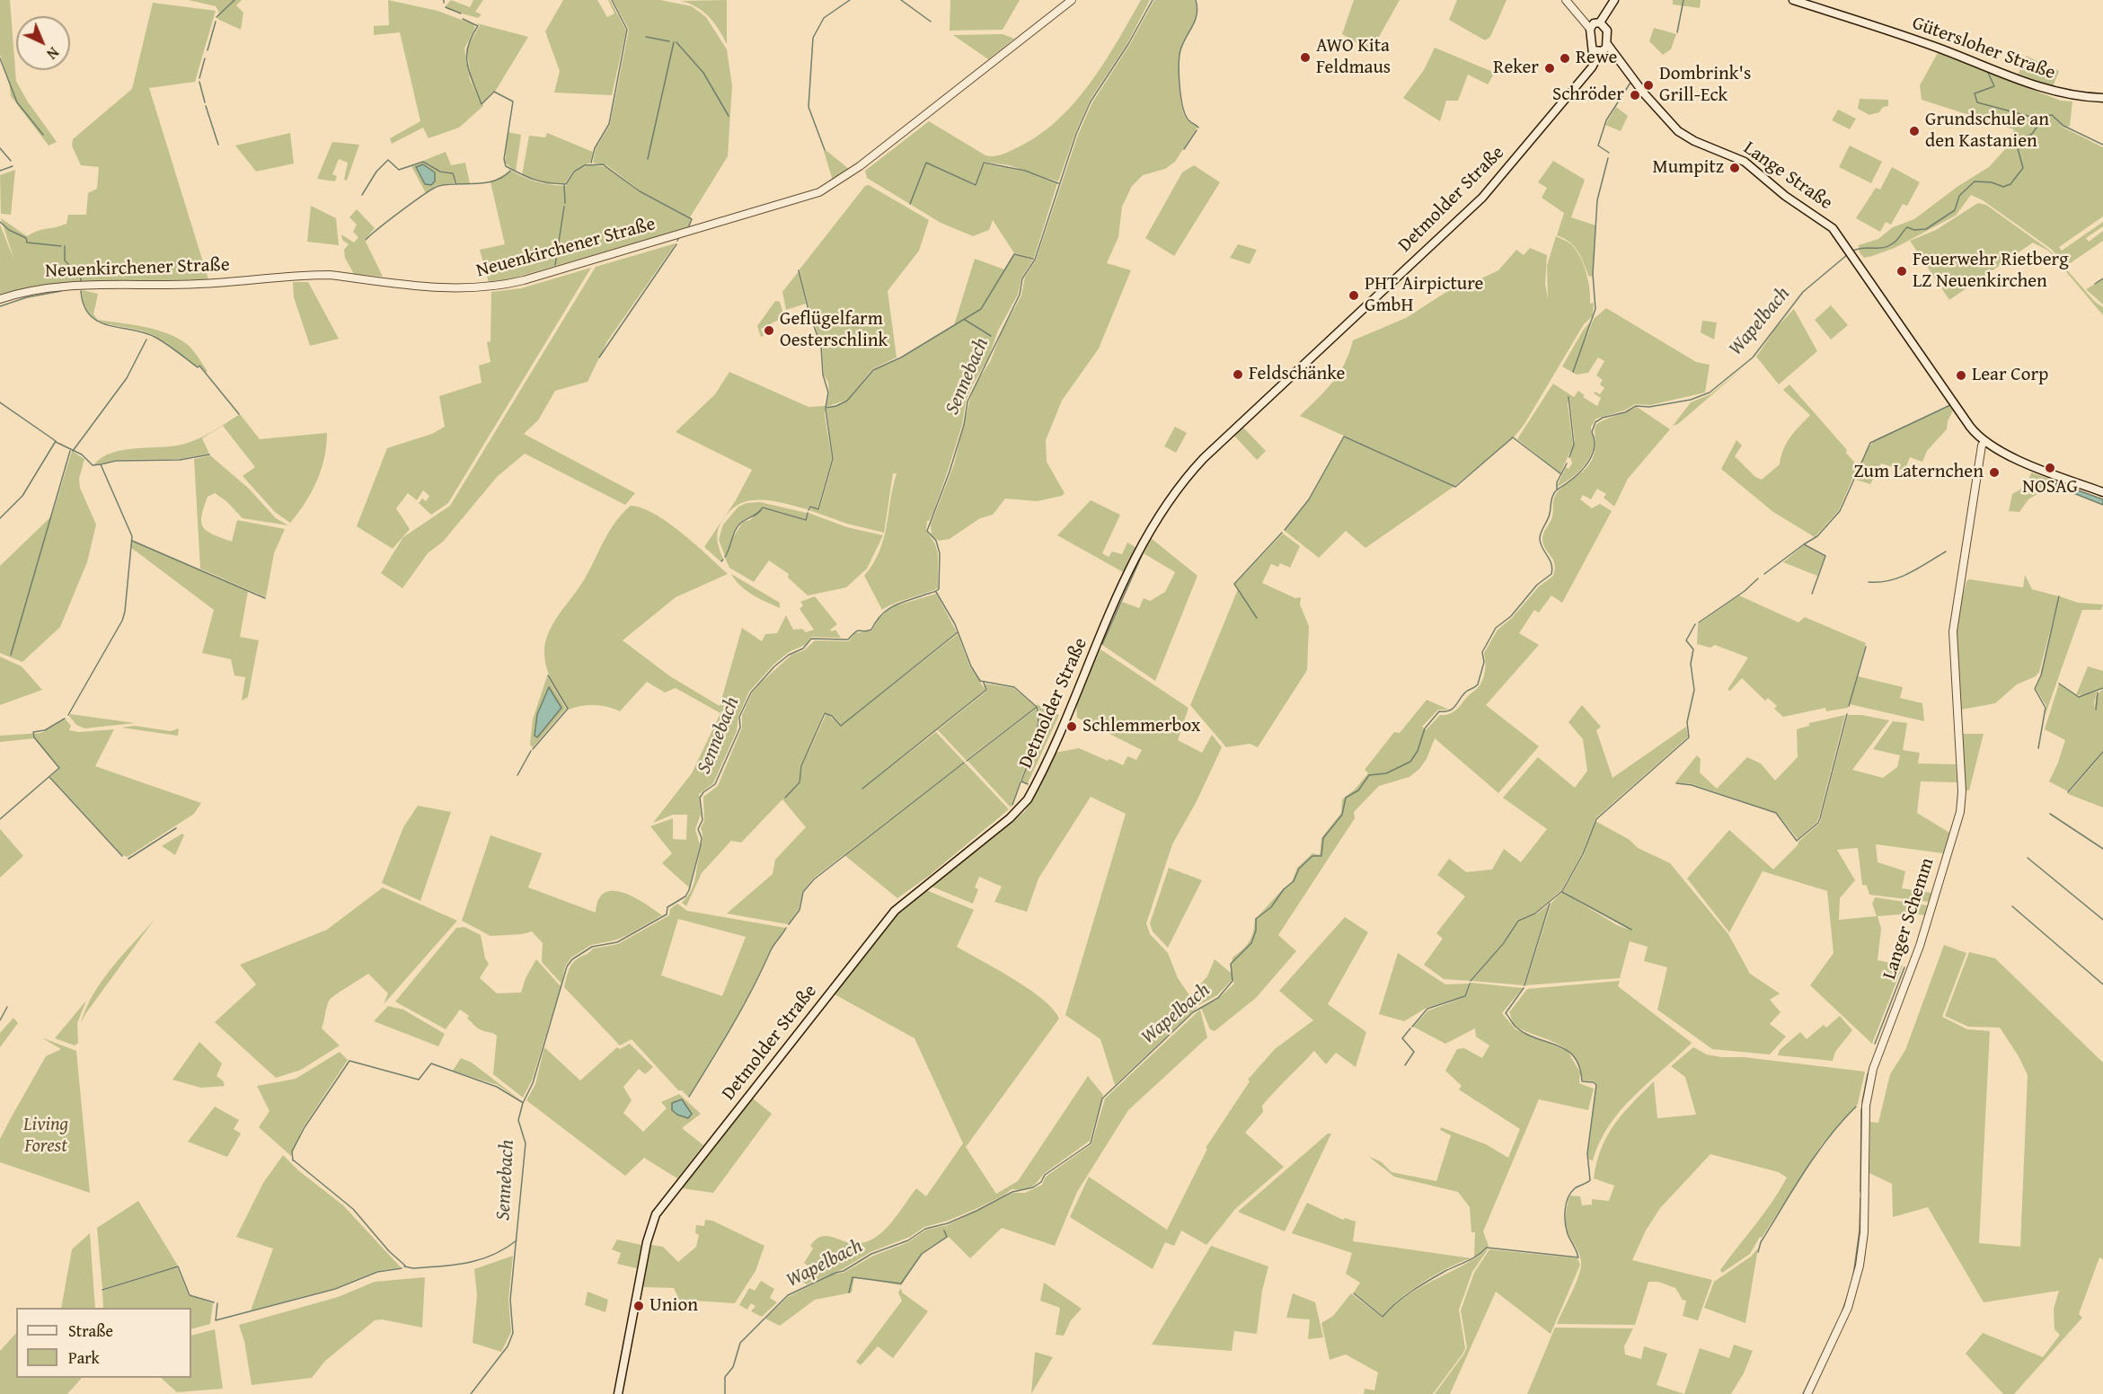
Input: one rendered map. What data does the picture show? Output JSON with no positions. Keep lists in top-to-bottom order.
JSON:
{
  "streets": {
    "main road": ["Gütersloher Straße", "Lange Straße", "Detmolder Straße"],
    "street": ["Neuenkirchener Straße", "Langer Schemm"]
  },
  "crossings": [
    ["Lange Straße", "Detmolder Straße"],
    ["Lange Straße", "Langer Schemm"]
  ],
  "water": ["Wapelbach", "Sennebach"],
  "parks": ["Living Forest"],
  "places": [
    "AWO Kita Feldmaus",
    "Rewe",
    "Reker",
    "Dombrink's Grill-Eck",
    "Schröder",
    "Grundschule an den Kastanien",
    "Mumpitz",
    "Feuerwehr Rietberg LZ Neuenkirchen",
    "PHT Airpicture GmbH",
    "Geflügelfarm Oesterschlink",
    "Feldschänke",
    "Lear Corp",
    "NOSAG",
    "Zum Laternchen",
    "Schlemmerbox",
    "Union"
  ],
  "legend": ["Straße", "Park"],
  "north": "bottom right"
}
